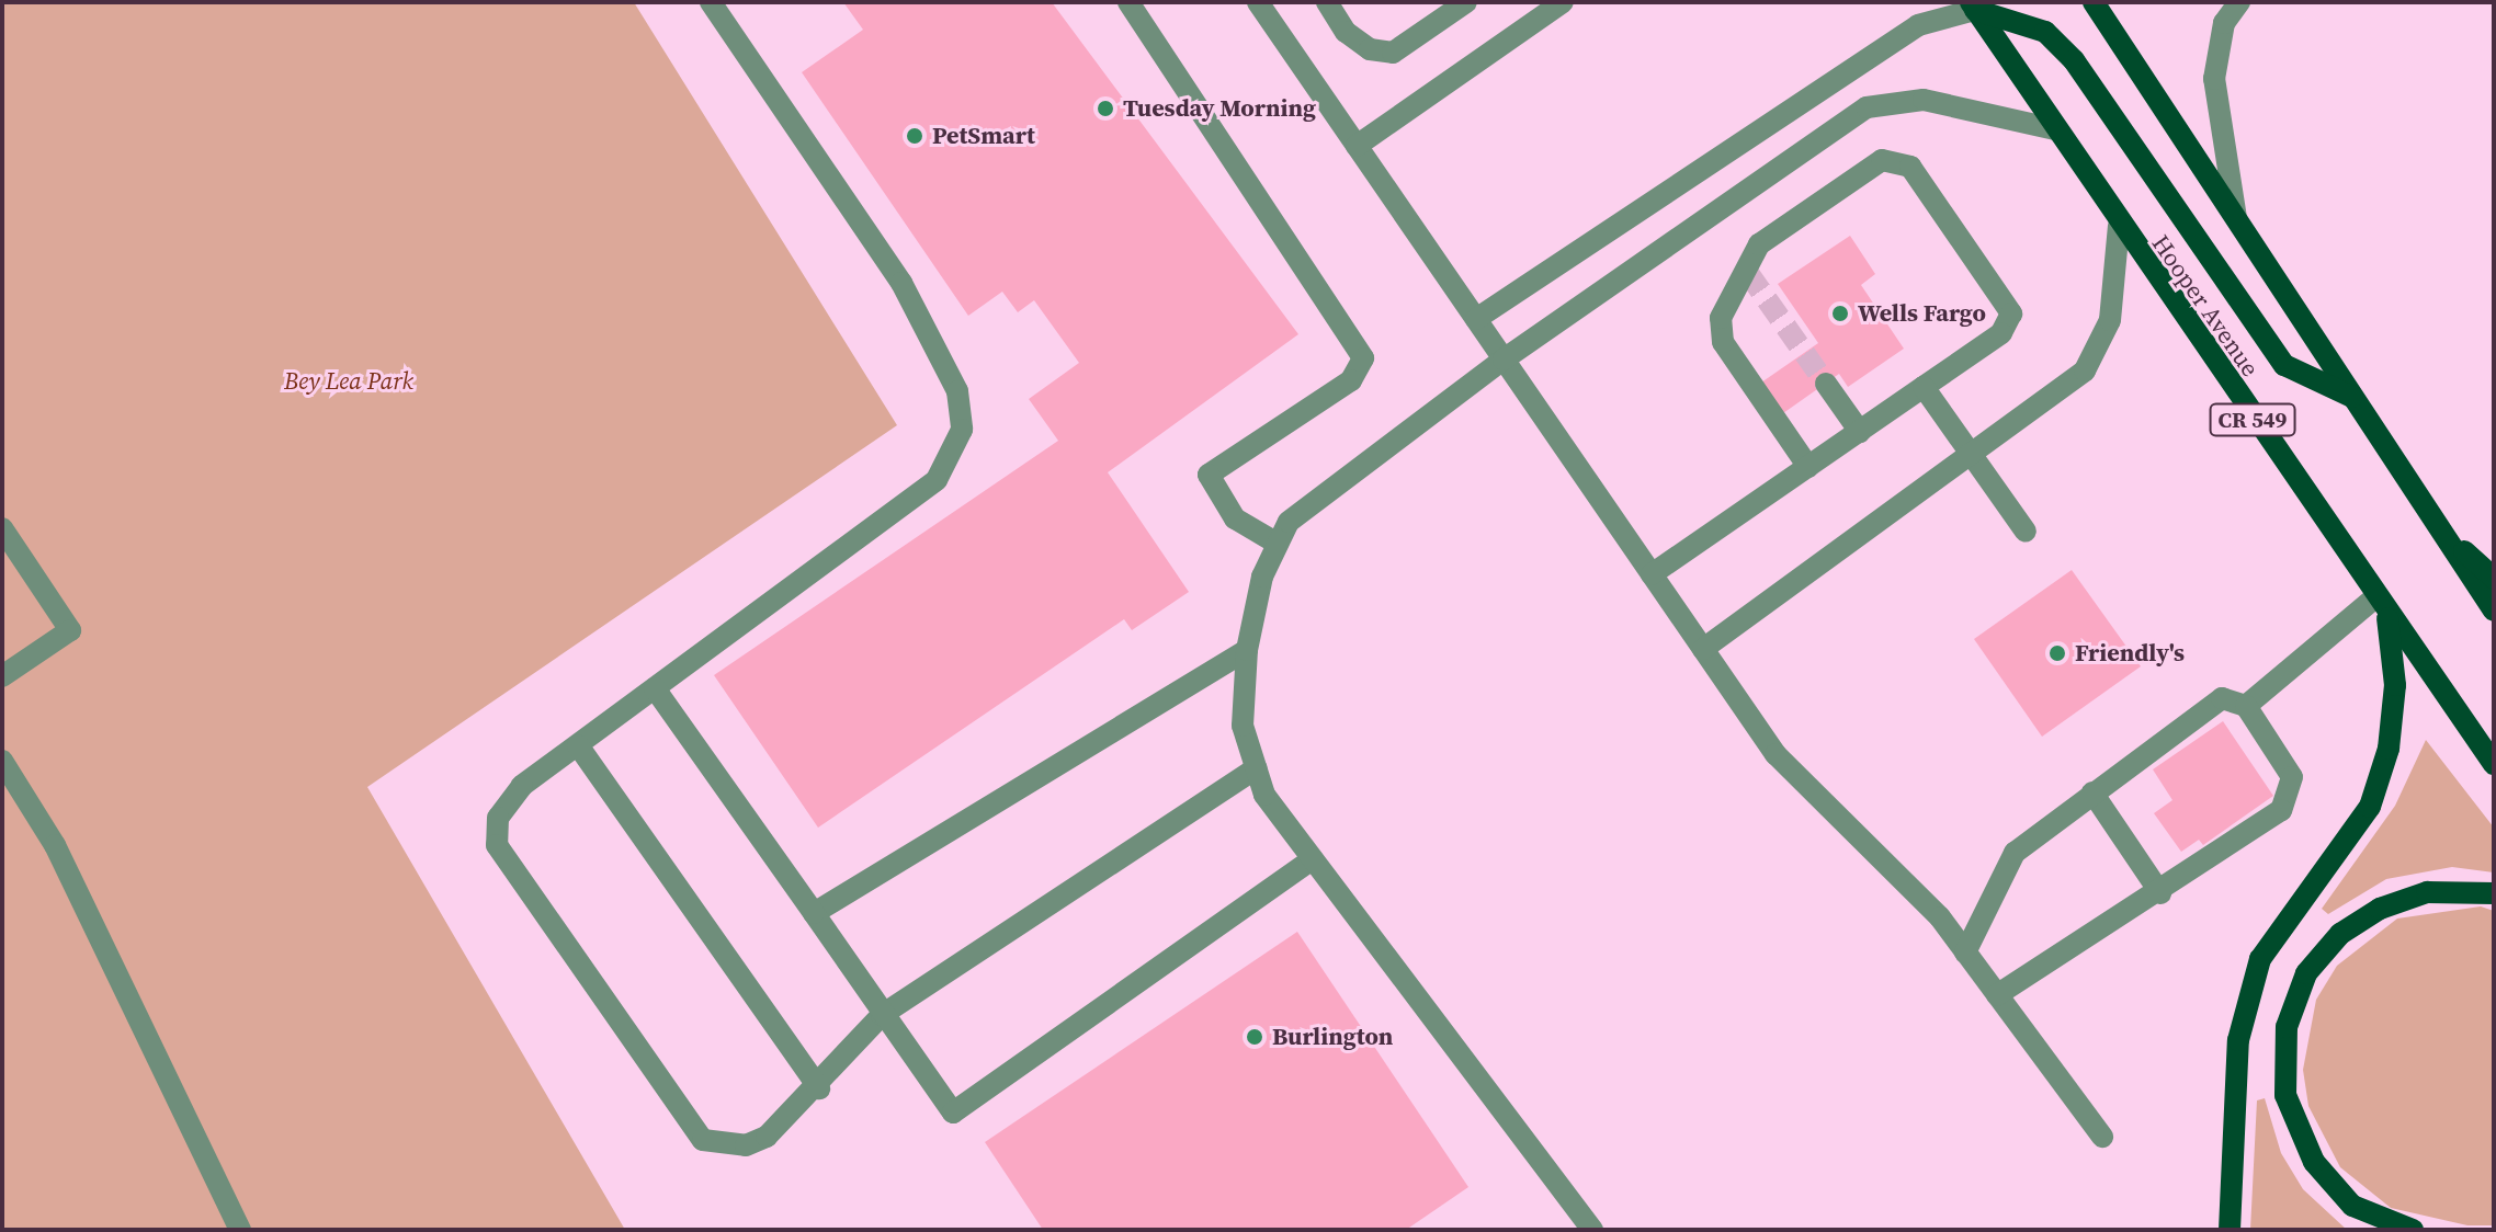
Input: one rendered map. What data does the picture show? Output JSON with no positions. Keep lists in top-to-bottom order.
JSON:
{
  "streets": {
    "main road": ["Hooper Avenue", "CR 549"]
  },
  "parks": ["Bey Lea Park"],
  "places": [
    "Tuesday Morning",
    "PetSmart",
    "Wells Fargo",
    "Friendly's",
    "Burlington"
  ]
}
